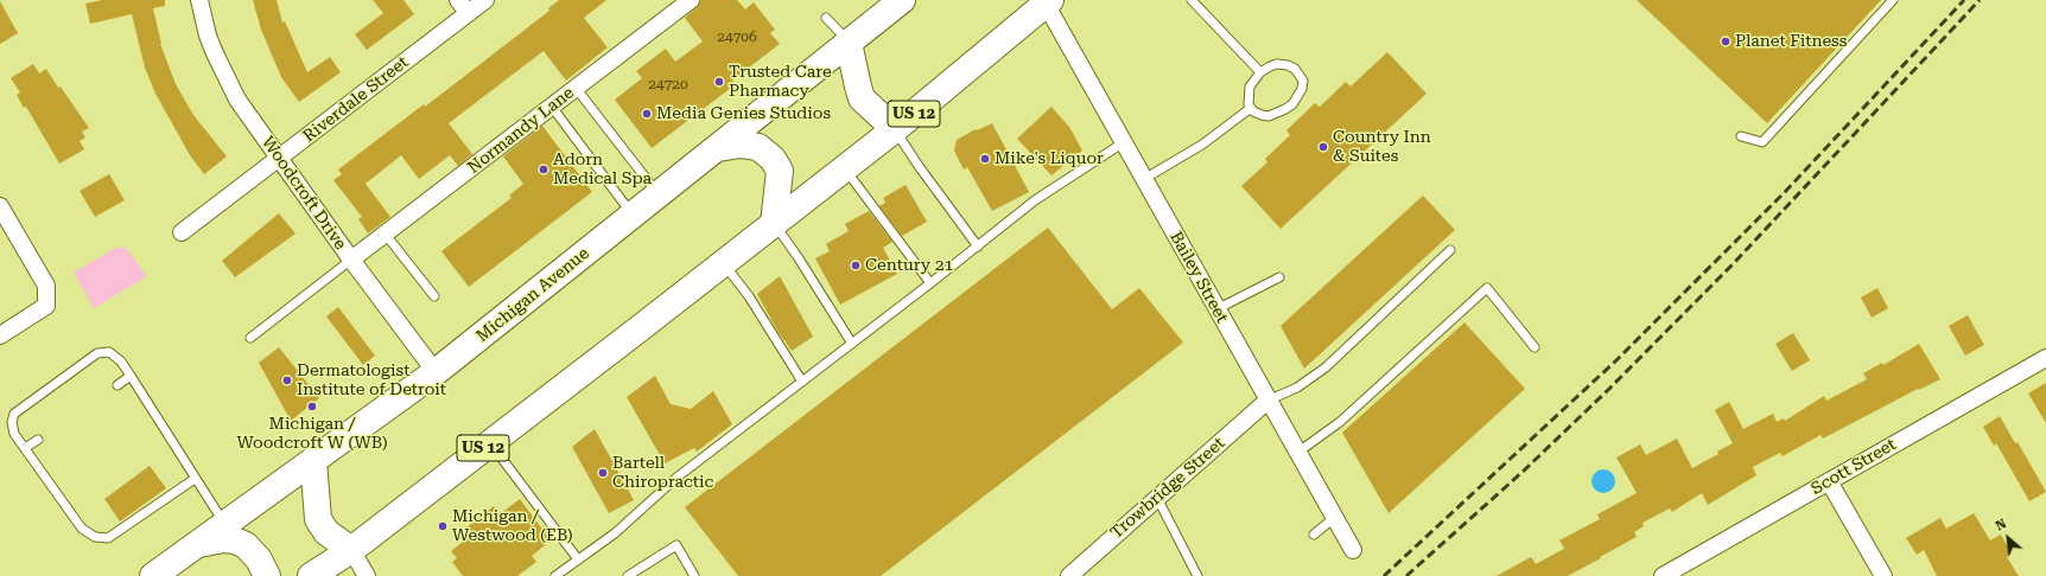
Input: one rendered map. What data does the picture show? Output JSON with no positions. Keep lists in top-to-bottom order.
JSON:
{
  "streets": {
    "main road": ["US 12", "Michigan Avenue"],
    "street": [
      "Riverdale Street",
      "Normandy Lane",
      "Woodcroft Drive",
      "Bailey Street",
      "Scott Street",
      "Trowbridge Street"
    ]
  },
  "crossings": [
    ["Riverdale Street", "Woodcroft Drive"],
    ["US 12", "Bailey Street"],
    ["Normandy Lane", "Woodcroft Drive"],
    ["Woodcroft Drive", "Michigan Avenue"],
    ["Bailey Street", "Trowbridge Street"]
  ],
  "places": [
    "Planet Fitness",
    "Trusted Care Pharmacy",
    "Media Genies Studios",
    "Country Inn & Suites",
    "Mike's Liquor",
    "Adorn Medical Spa",
    "Century 21",
    "Dermatologist Institute of Detroit",
    "Michigan / Woodcroft W (WB)",
    "Bartell Chiropractic",
    "Michigan / Westwood (EB)"
  ],
  "house_numbers": ["24706", "24720"],
  "north": "top left"
}
